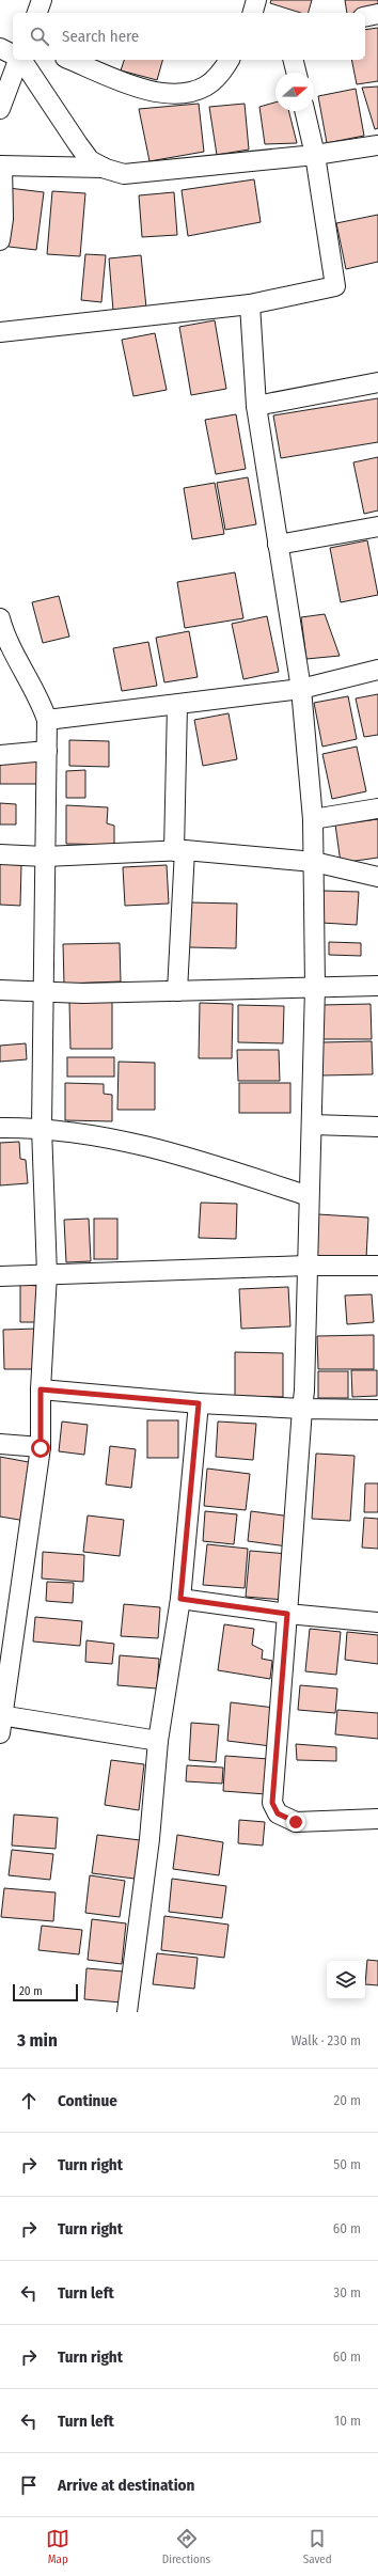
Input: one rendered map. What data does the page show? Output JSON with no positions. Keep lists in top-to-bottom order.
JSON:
{
  "scale_bar": "20 m",
  "north": "right",
  "page": {
    "search": "Search here",
    "scale": "20 m",
    "heading": ["3 min", "Walk · 230 m"],
    "list": [
      ["Continue", "20 m"],
      ["Turn right", "50 m"],
      ["Turn right", "60 m"],
      ["Turn left", "30 m"],
      ["Turn right", "60 m"],
      ["Turn left", "10 m"],
      "Arrive at destination"
    ],
    "nav": ["Map", "Directions", "Saved"]
  }
}
